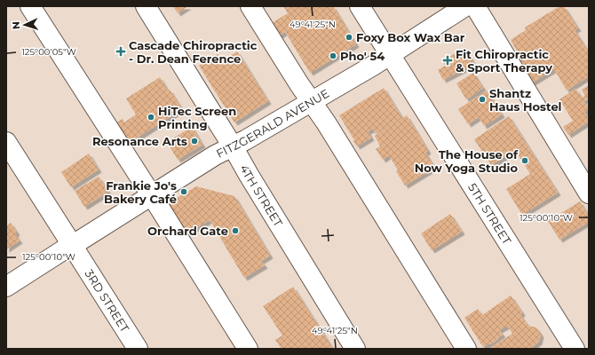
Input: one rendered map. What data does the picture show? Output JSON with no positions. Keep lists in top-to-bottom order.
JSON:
{
  "streets": {
    "street": [
      "FITZGERALD AVENUE",
      "4TH STREET",
      "5TH STREET",
      "3RD STREET"
    ]
  },
  "crossings": [
    ["FITZGERALD AVENUE", "4TH STREET"],
    ["FITZGERALD AVENUE", "5TH STREET"],
    ["FITZGERALD AVENUE", "3RD STREET"]
  ],
  "places": {
    "other": [
      "Foxy Box Wax Bar",
      "Pho' 54",
      "Shantz Haus Hostel",
      "HiTec Screen Printing",
      "Resonance Arts",
      "The House of Now Yoga Studio",
      "Frankie Jo's Bakery Café",
      "Orchard Gate"
    ],
    "health": ["Cascade Chiropractic - Dr. Dean Ference", "Fit Chiropractic & Sport Therapy"]
  },
  "north": "left",
  "coordinates": ["49°41'25\"N", "125°00'05\"W", "125°00'10\"W"]
}
